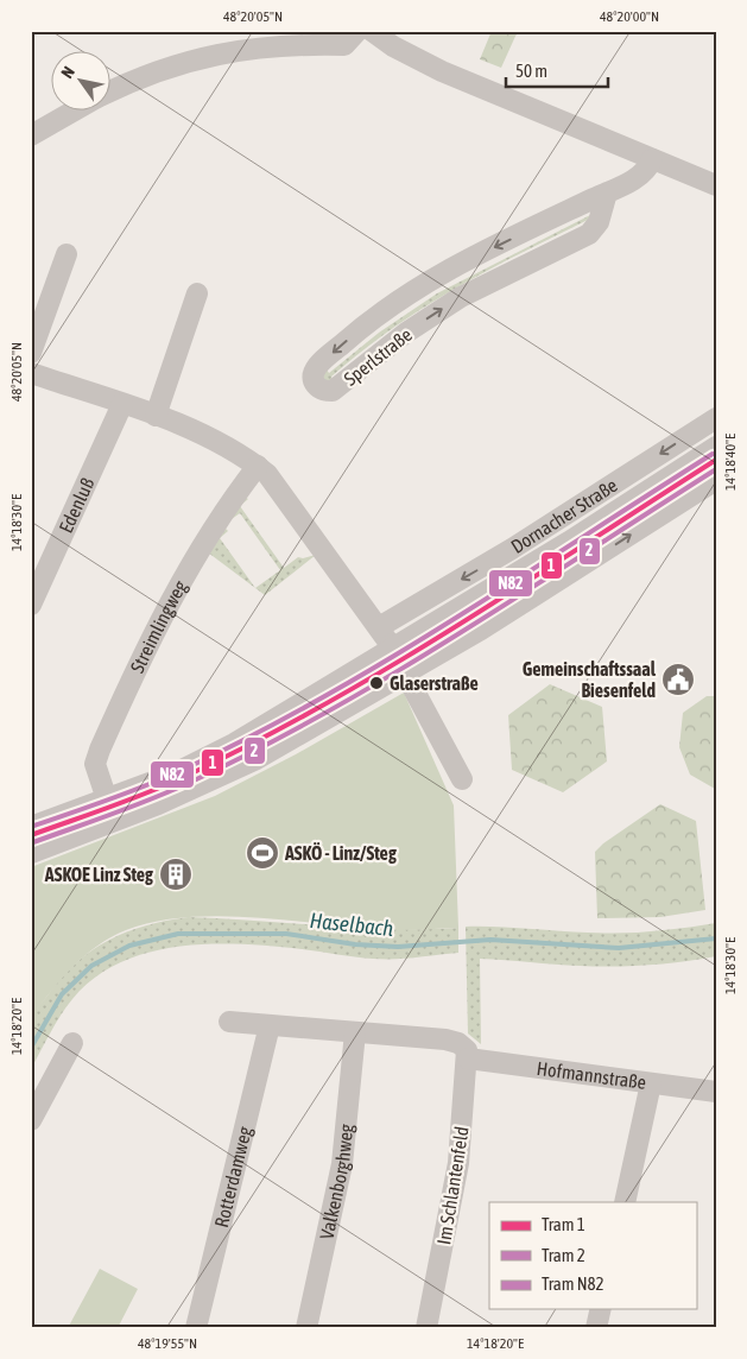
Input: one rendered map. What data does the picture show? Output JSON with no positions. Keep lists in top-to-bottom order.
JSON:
{
  "streets": {
    "street": [
      "Sperlstraße",
      "Edenluß",
      "Dornacher Straße",
      "Streimlingweg",
      "Hofmannstraße",
      "Rotterdamweg",
      "Valkenborghweg",
      "Im Schlantenfeld"
    ]
  },
  "crossings": [
    ["Dornacher Straße", "Streimlingweg"],
    ["Hofmannstraße", "Rotterdamweg"],
    ["Hofmannstraße", "Valkenborghweg"],
    ["Hofmannstraße", "Im Schlantenfeld"]
  ],
  "water": ["Haselbach"],
  "places": {
    "public building": ["Gemeinschaftssaal Biesenfeld"],
    "other": ["Glaserstraße"],
    "sports": ["ASKÖ - Linz/Steg"],
    "building": ["ASKOE Linz Steg"]
  },
  "lines": ["tram line N82", "tram line 1", "tram line 2"],
  "legend": ["Tram 1", "Tram 2", "Tram N82"],
  "scale_bar": "50 m",
  "north": "top left",
  "coordinates": [
    "48°20'05\"N",
    "48°20'00\"N",
    "14°18'40\"E",
    "14°18'30\"E",
    "14°18'20\"E",
    "48°19'55\"N"
  ]
}
